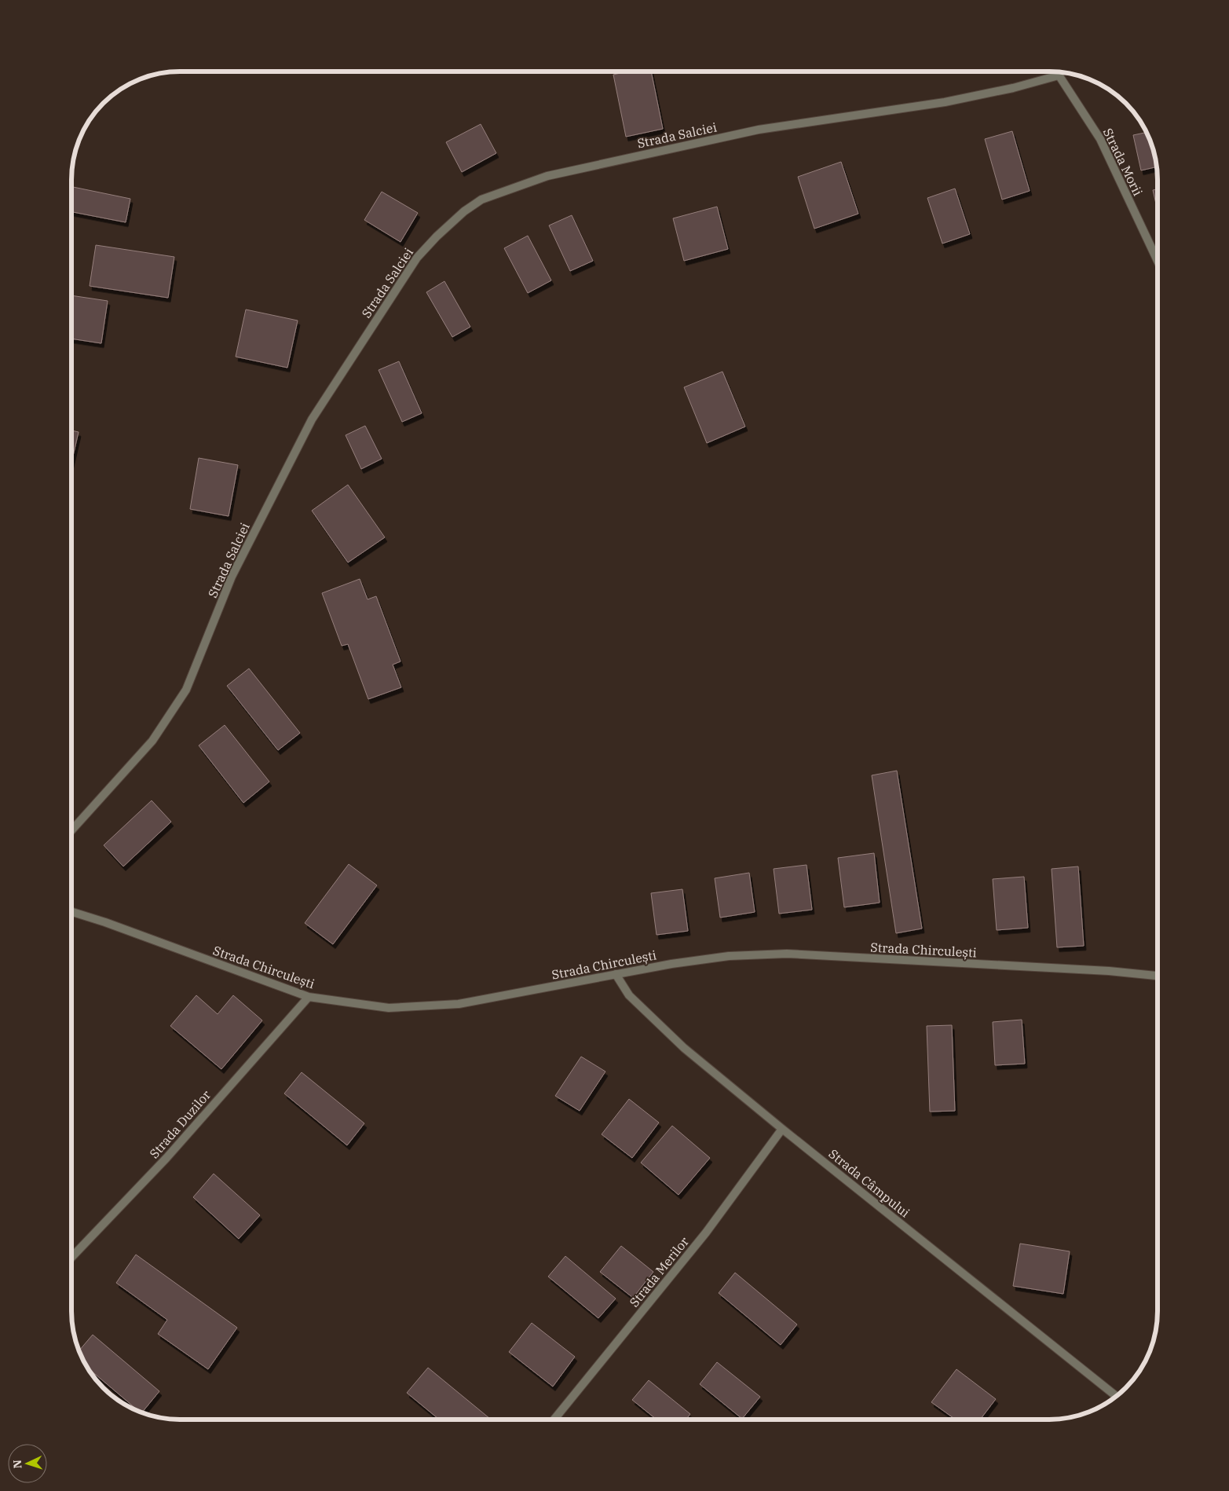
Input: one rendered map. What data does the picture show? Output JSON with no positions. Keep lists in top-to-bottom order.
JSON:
{
  "streets": {
    "street": [
      "Strada Salciei",
      "Strada Morii",
      "Strada Chirculești",
      "Strada Duzilor",
      "Strada Câmpului",
      "Strada Merilor"
    ]
  },
  "crossings": [
    ["Strada Salciei", "Strada Morii"],
    ["Strada Chirculești", "Strada Duzilor"],
    ["Strada Chirculești", "Strada Câmpului"],
    ["Strada Câmpului", "Strada Merilor"]
  ],
  "north": "left"
}
